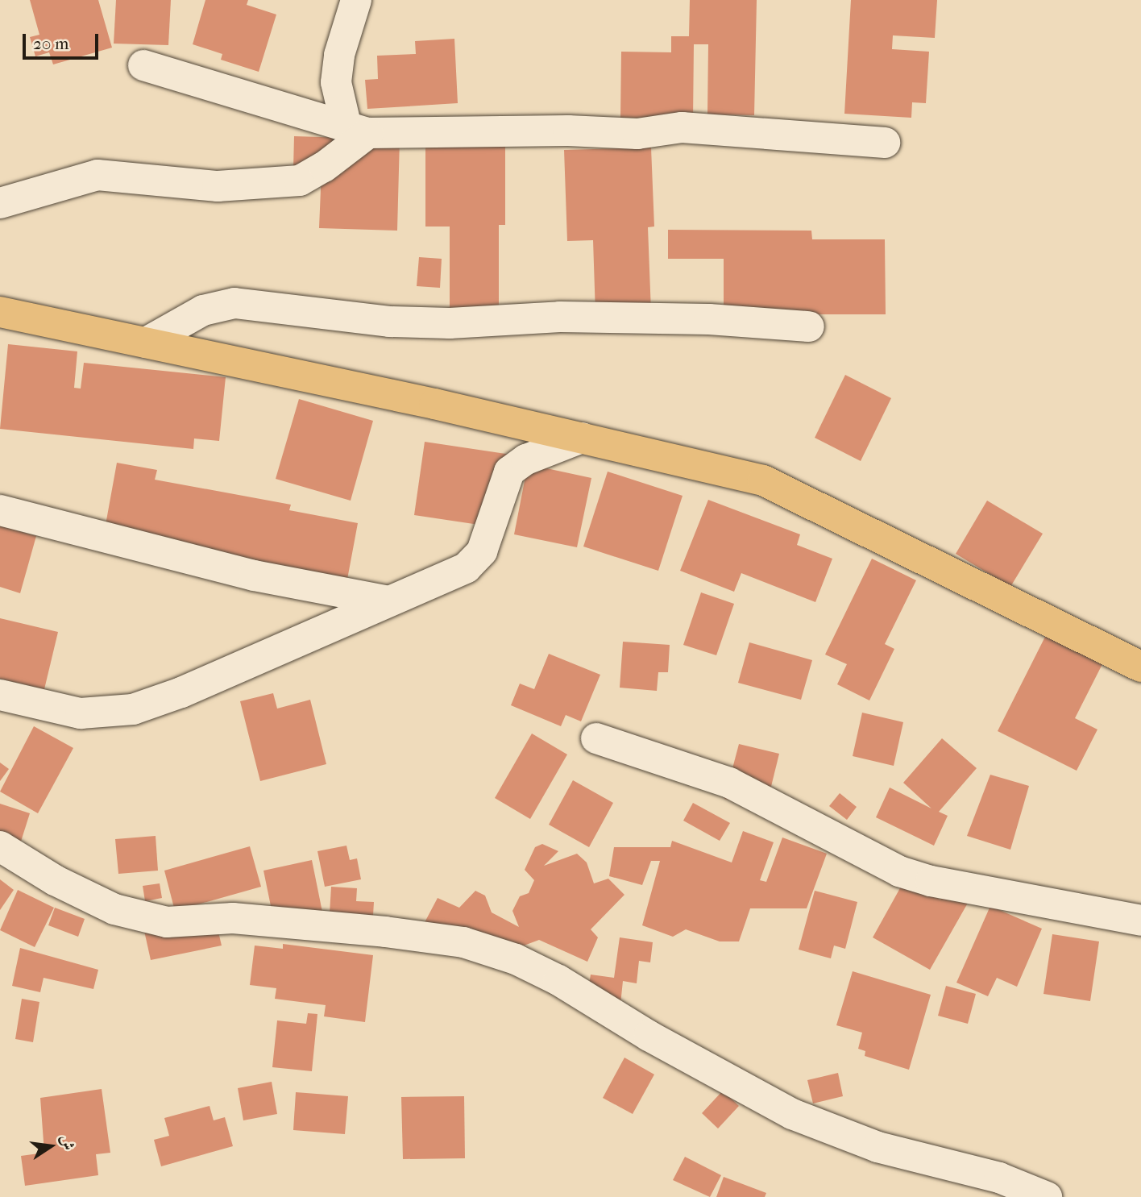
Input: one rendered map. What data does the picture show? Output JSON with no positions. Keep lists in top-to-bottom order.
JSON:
{
  "scale_bar": "20 m",
  "north": "right"
}
